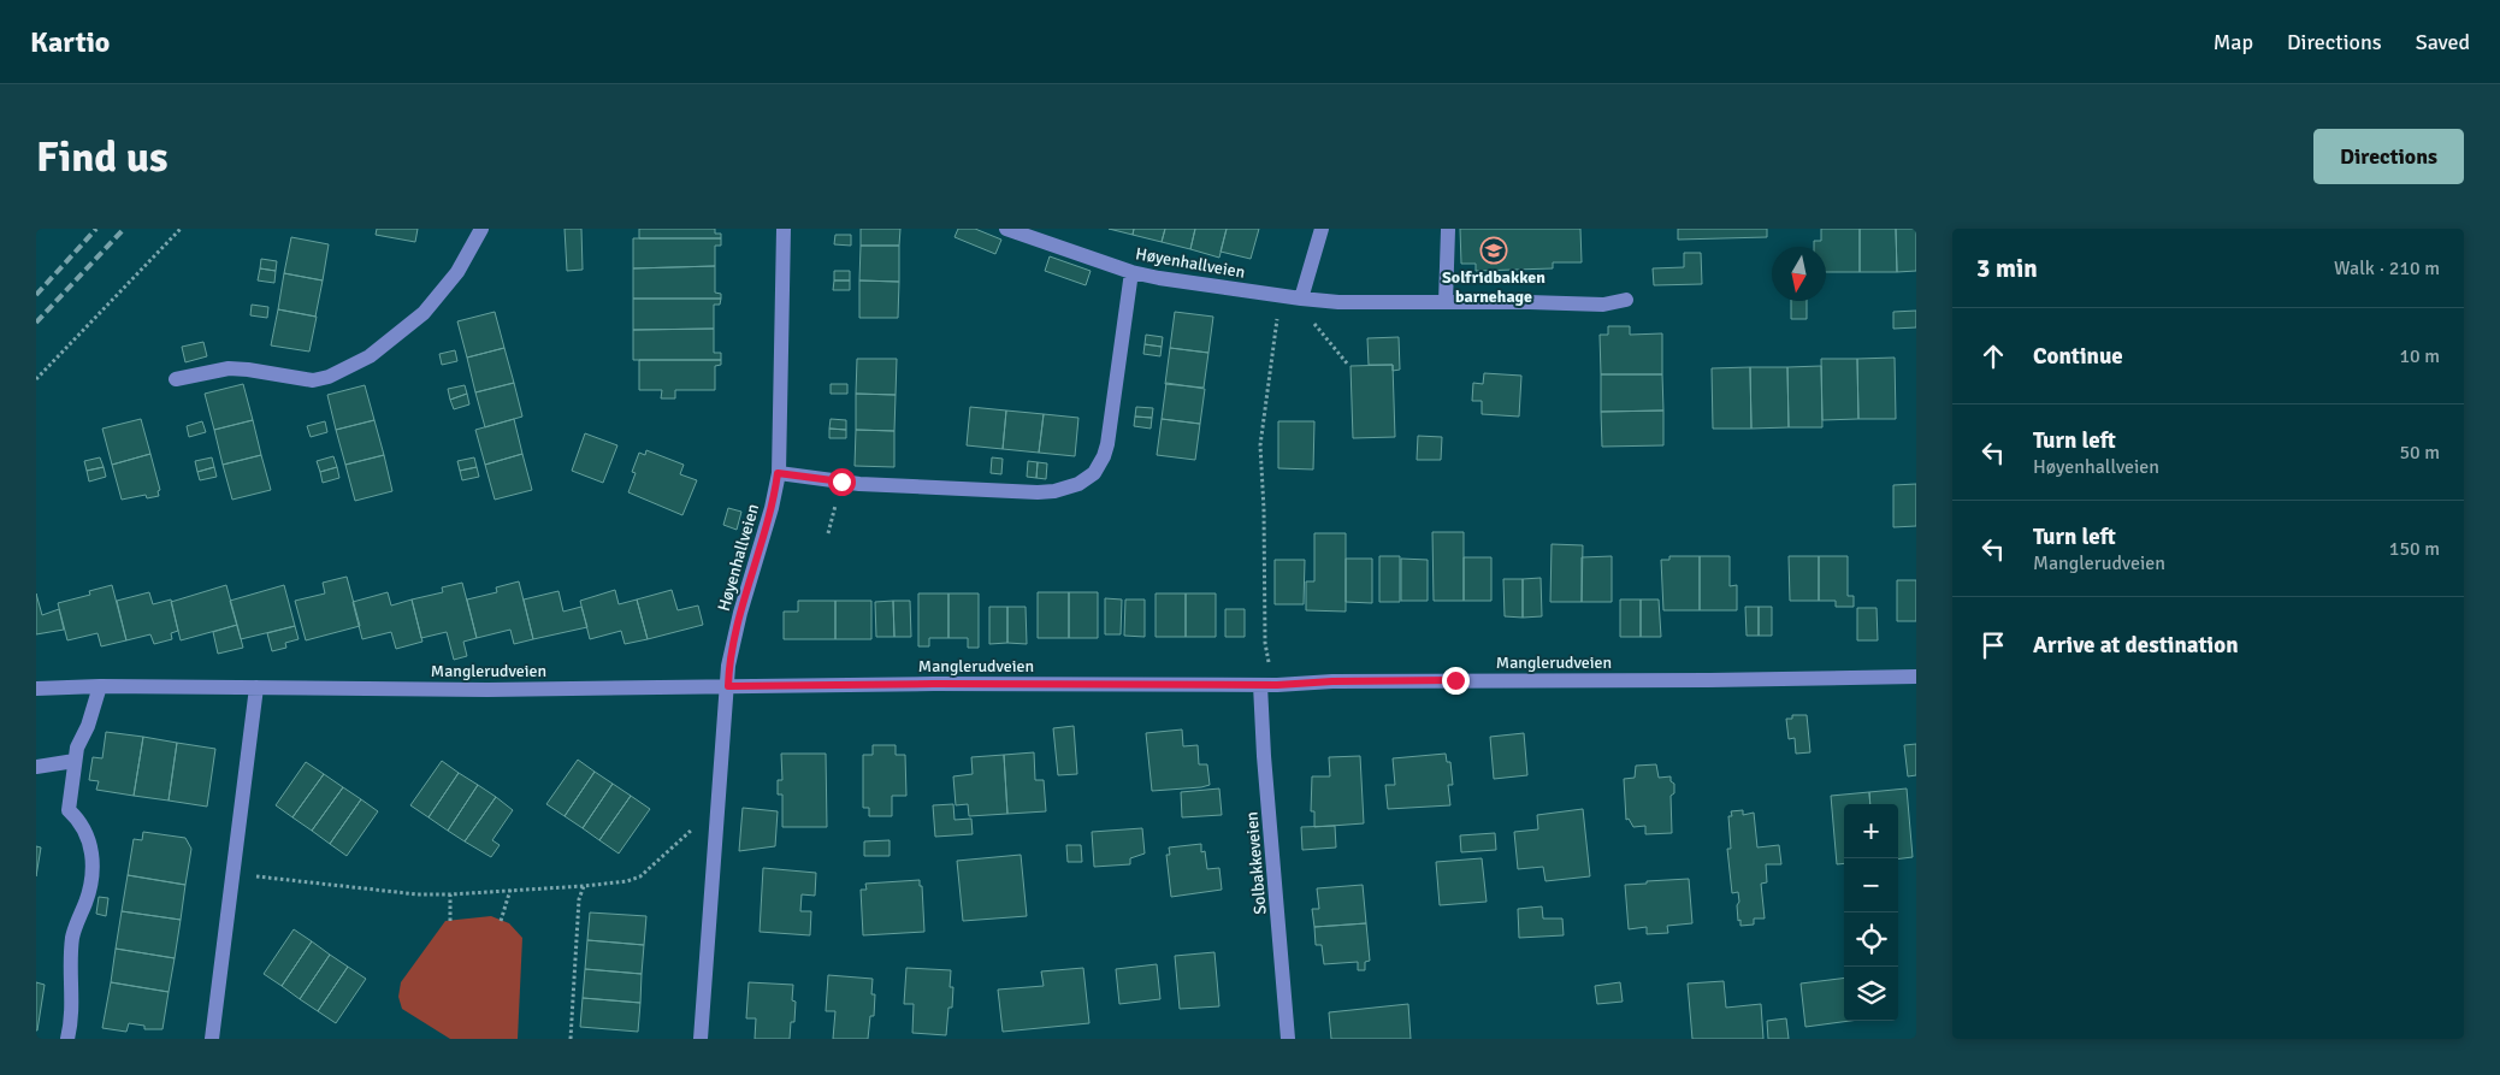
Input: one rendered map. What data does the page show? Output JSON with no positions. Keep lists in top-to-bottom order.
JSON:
{
  "streets": {
    "street": ["Høyenhallveien", "Manglerudveien", "Solbakkeveien"]
  },
  "crossings": [
    ["Høyenhallveien", "Manglerudveien"],
    ["Manglerudveien", "Solbakkeveien"]
  ],
  "places": {
    "school or university": ["Solfridbakken barnehage"]
  },
  "north": "bottom",
  "page": {
    "header": "Kartio",
    "nav": ["Map", "Directions", "Saved"],
    "buttons": "Directions",
    "title": "Find us",
    "heading": ["3 min", "Walk · 210 m"],
    "list": [
      ["Continue", "10 m"],
      ["Turn left", "Høyenhallveien", "50 m"],
      ["Turn left", "Manglerudveien", "150 m"],
      "Arrive at destination"
    ],
    "map_buttons": ["+", "−"]
  }
}
